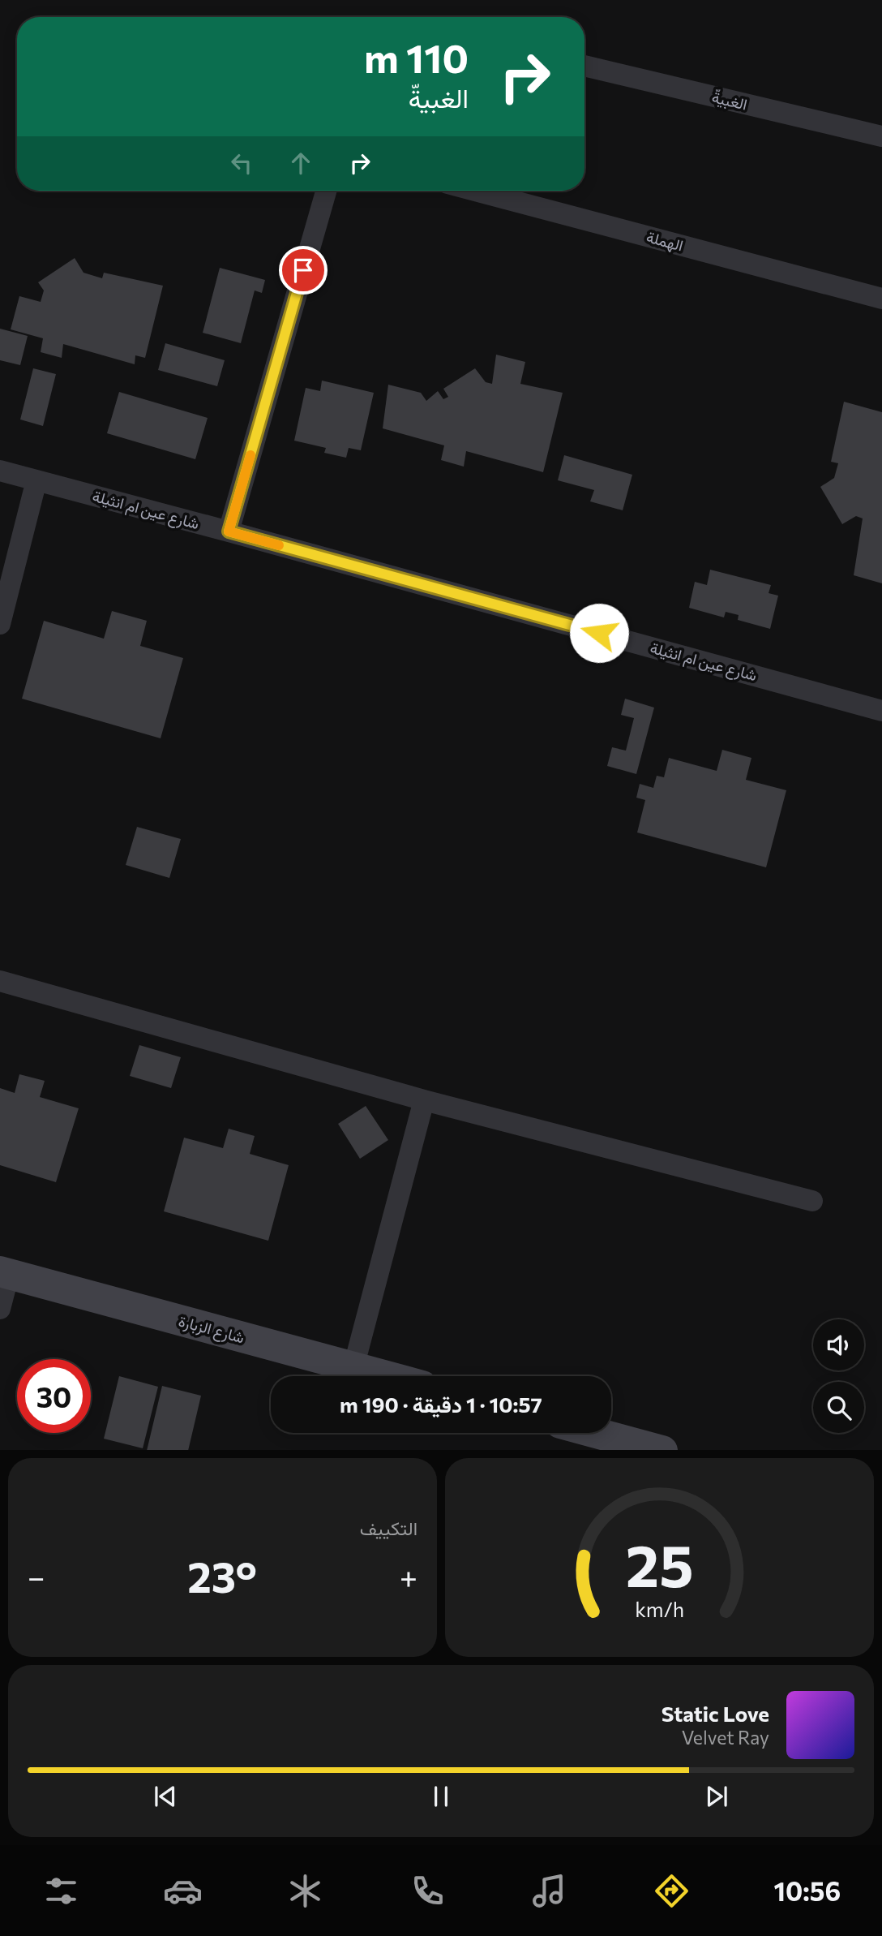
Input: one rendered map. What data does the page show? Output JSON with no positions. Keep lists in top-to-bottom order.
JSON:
{
  "streets": {
    "street": [
      "الغبيةّ",
      "الهملة",
      "شارع عين ام انثيلة",
      "شارع الزبارة"
    ]
  },
  "page": {
    "turn": ["110 m", "الغبيةّ"],
    "limit": "30",
    "trip": "10:57 · 1 دقيقة · 190 m",
    "tile": "التكييف",
    "heat": ["−", "23°", "+"],
    "song": ["Static Love", "Velvet Ray"],
    "tabs": "10:56",
    "gauge": ["25", "km/h"]
  }
}
